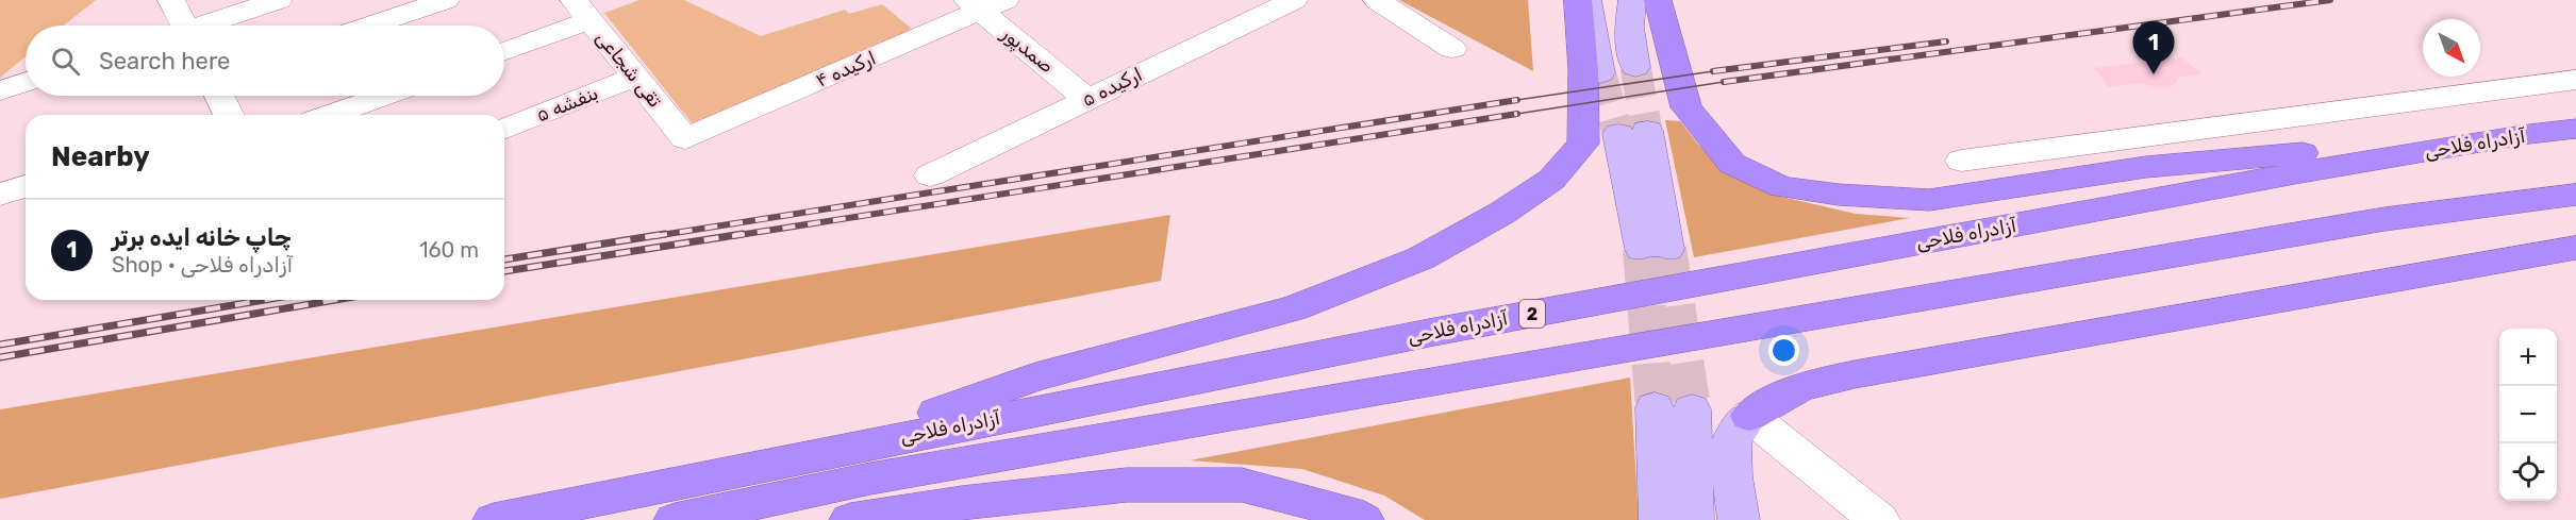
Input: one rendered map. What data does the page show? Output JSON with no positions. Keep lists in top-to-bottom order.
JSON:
{
  "streets": {
    "highway": ["آزادراه فلاحی", "2"],
    "street": [
      "صمدپور",
      "تقی شجاعی",
      "ارکیده ۴",
      "ارکیده ۵",
      "بنفشه ۵"
    ]
  },
  "crossings": [
    ["صمدپور", "ارکیده ۴"],
    ["صمدپور", "ارکیده ۵"],
    ["تقی شجاعی", "ارکیده ۴"],
    ["تقی شجاعی", "بنفشه ۵"]
  ],
  "north": "bottom right",
  "page": {
    "pins": "1",
    "search": "Search here",
    "heading": "Nearby",
    "list": [
      {
        "mark": "1",
        "name": "چاپ خانه ایده برتر",
        "note": "Shop · آزادراه فلاحی",
        "value": "160 m"
      }
    ],
    "map_buttons": ["+", "−"]
  }
}
